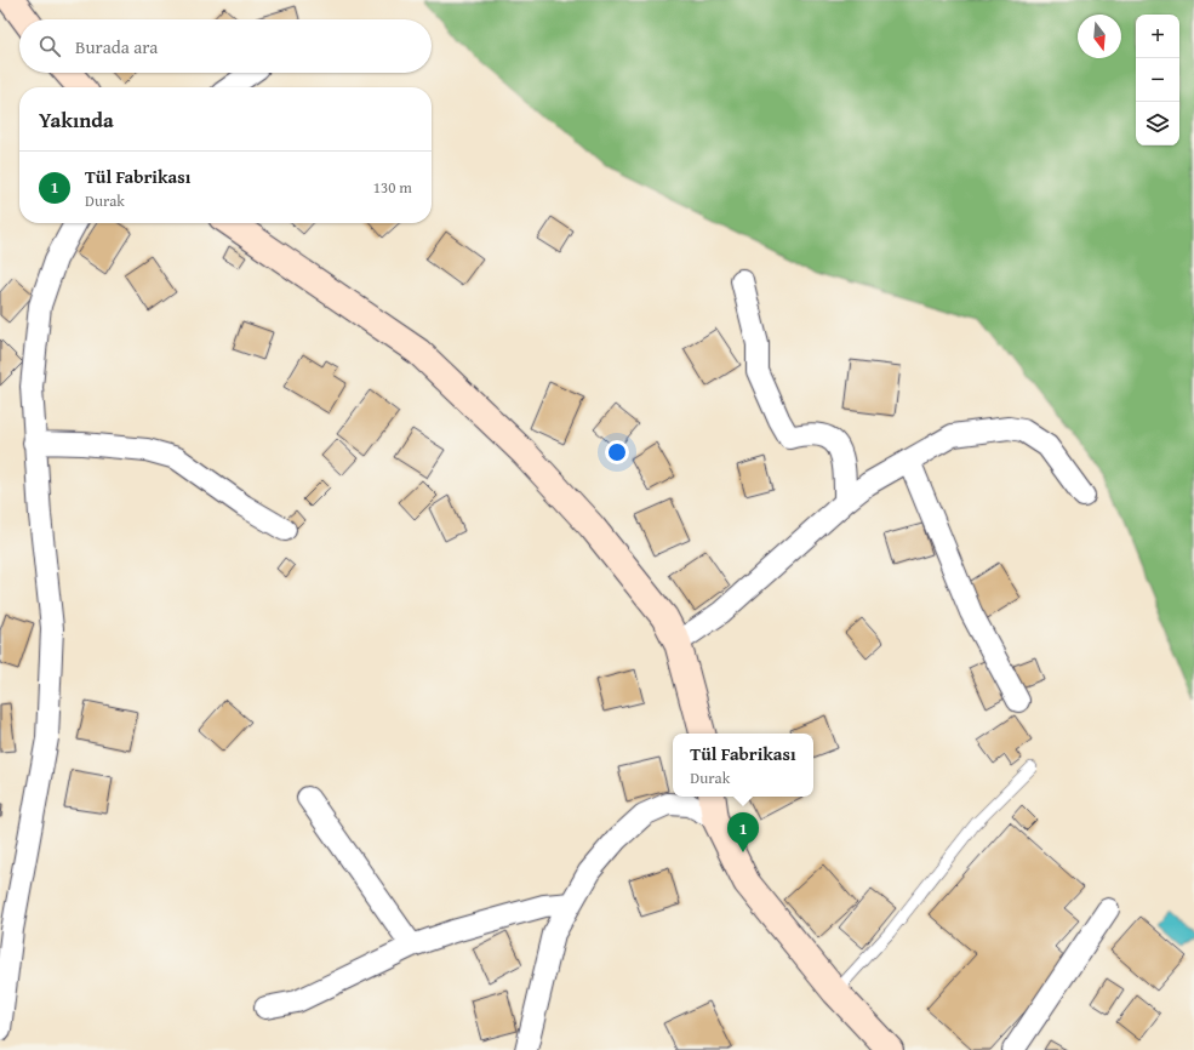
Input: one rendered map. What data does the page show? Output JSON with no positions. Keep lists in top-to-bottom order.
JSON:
{
  "north": "bottom",
  "page": {
    "map_buttons": ["+", "−"],
    "search": "Burada ara",
    "heading": "Yakında",
    "list": [
      {
        "mark": "1",
        "name": "Tül Fabrikası",
        "note": "Durak",
        "value": "130 m"
      }
    ],
    "popup": ["Tül Fabrikası", "Durak"],
    "pins": "1"
  }
}
